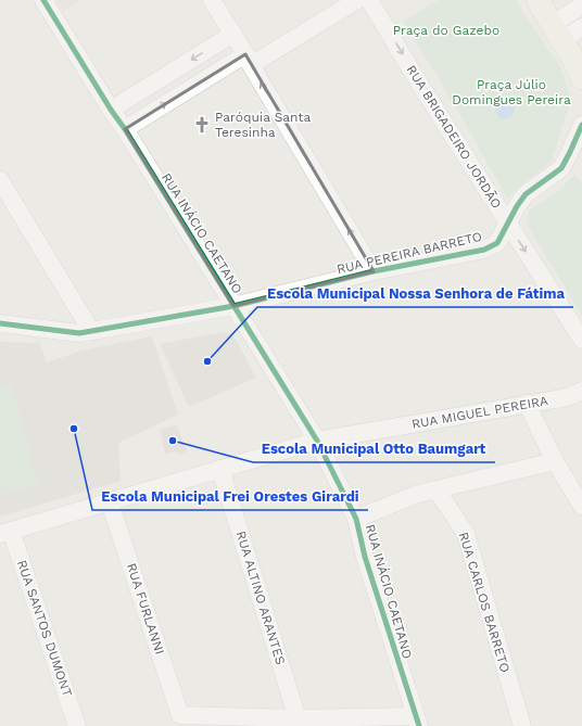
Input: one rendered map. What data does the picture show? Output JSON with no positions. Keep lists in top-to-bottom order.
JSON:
{
  "streets": {
    "street": [
      "RUA BRIGADEIRO JORDÃO",
      "RUA INÁCIO CAETANO",
      "RUA PEREIRA BARRETO",
      "RUA MIGUEL PEREIRA",
      "RUA ALTINO ARANTES",
      "RUA CARLOS BARRETO",
      "RUA FURLANNI",
      "RUA SANTOS DUMONT"
    ]
  },
  "crossings": [
    ["RUA BRIGADEIRO JORDÃO", "RUA PEREIRA BARRETO"],
    ["RUA INÁCIO CAETANO", "RUA PEREIRA BARRETO"],
    ["RUA INÁCIO CAETANO", "RUA MIGUEL PEREIRA"],
    ["RUA MIGUEL PEREIRA", "RUA ALTINO ARANTES"],
    ["RUA MIGUEL PEREIRA", "RUA FURLANNI"],
    ["RUA MIGUEL PEREIRA", "RUA SANTOS DUMONT"],
    ["RUA ALTINO ARANTES", "RUA FURLANNI"]
  ],
  "parks": ["Praça do Gazebo", "Praça Júlio Domingues Pereira"],
  "places": {
    "church": ["Paróquia Santa Teresinha"],
    "other": ["Escola Municipal Nossa Senhora de Fátima", "Escola Municipal Frei Orestes Girardi", "Escola Municipal Otto Baumgart"]
  }
}
